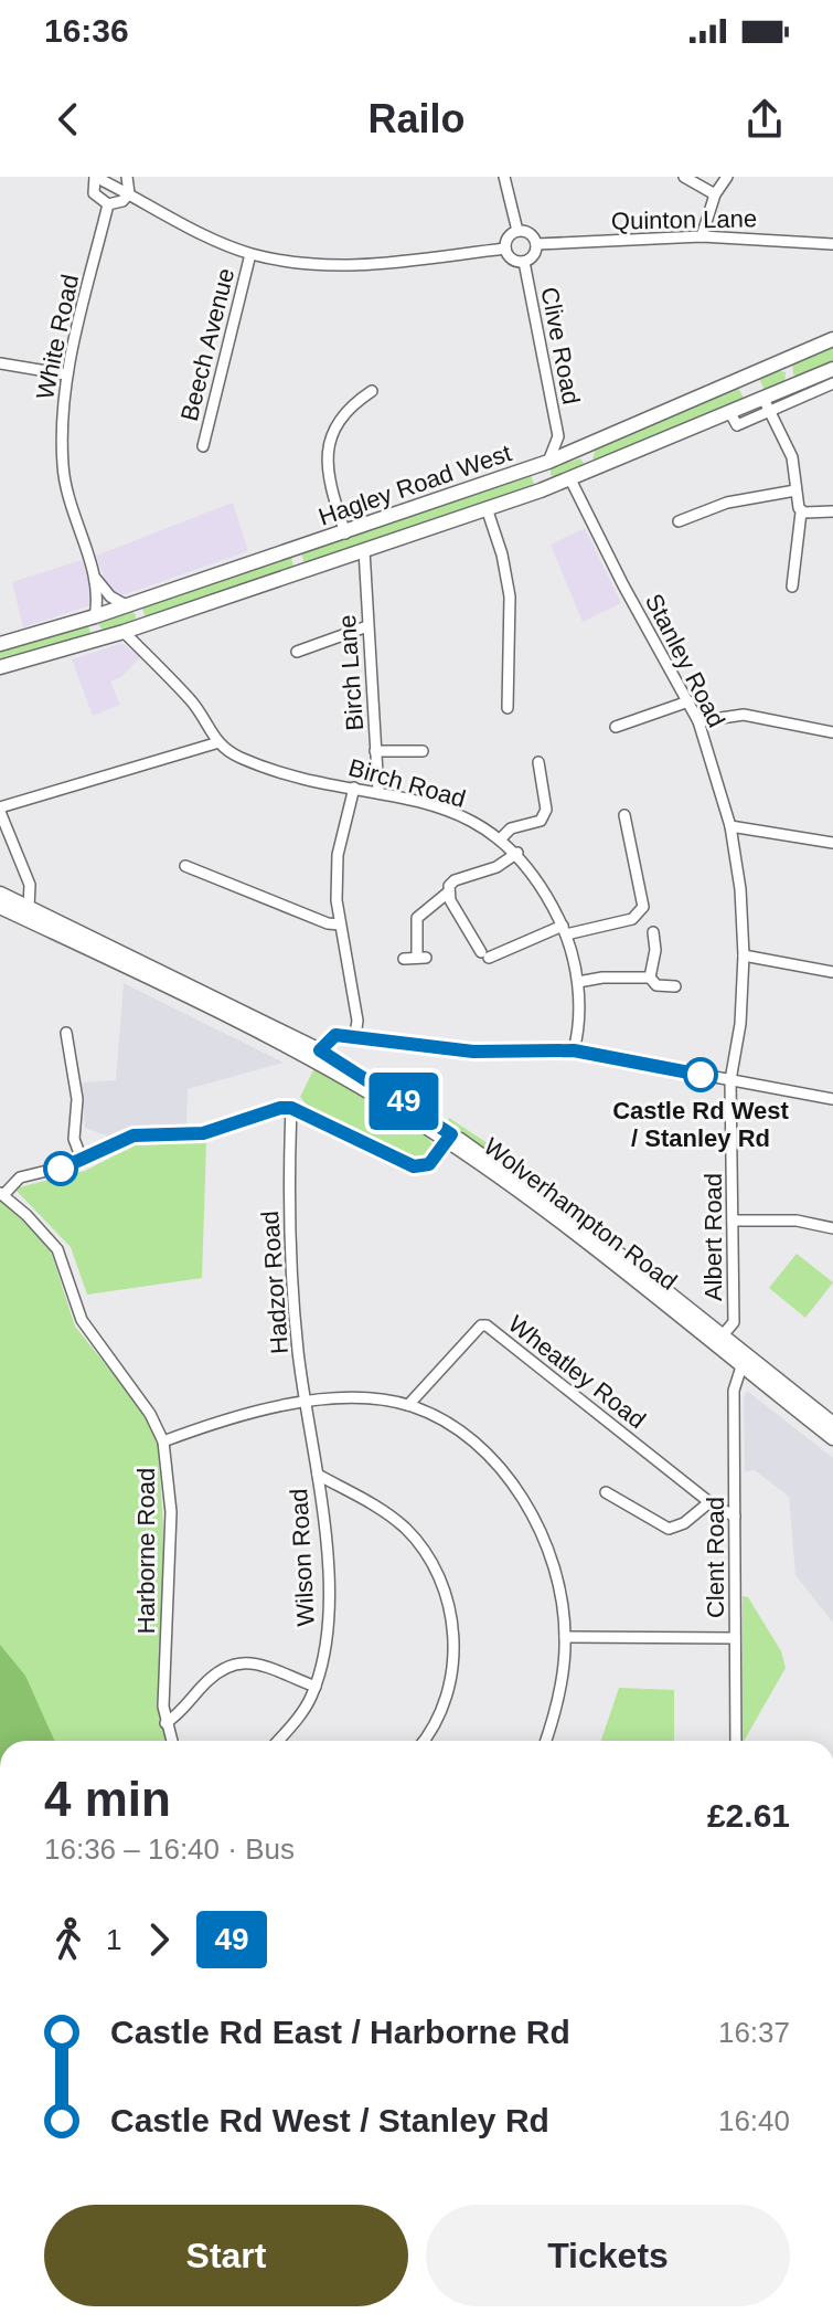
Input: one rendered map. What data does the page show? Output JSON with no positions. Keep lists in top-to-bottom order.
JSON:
{
  "streets": {
    "highway": ["Hagley Road West", "Wolverhampton Road"],
    "street": [
      "Quinton Lane",
      "White Road",
      "Beech Avenue",
      "Clive Road",
      "Stanley Road",
      "Birch Lane",
      "Birch Road",
      "Albert Road",
      "Hadzor Road",
      "Wheatley Road",
      "Harborne Road",
      "Wilson Road",
      "Clent Road"
    ]
  },
  "crossings": [
    ["Quinton Lane", "Clive Road"],
    ["White Road", "Hagley Road West"],
    ["Clive Road", "Hagley Road West"],
    ["Hagley Road West", "Stanley Road"],
    ["Hagley Road West", "Birch Lane"],
    ["Stanley Road", "Albert Road"],
    ["Birch Lane", "Birch Road"],
    ["Wolverhampton Road", "Albert Road"],
    ["Wolverhampton Road", "Clent Road"],
    ["Hadzor Road", "Wilson Road"],
    ["Wheatley Road", "Clent Road"]
  ],
  "places": ["Castle Rd West / Stanley Rd"],
  "lines": ["bus line 49"],
  "page": {
    "status": "16:36",
    "header": "Railo",
    "on_map": "49",
    "heading": ["4 min", "16:36 – 16:40 · Bus", "£2.61"],
    "legs": ["1", "49"],
    "list": [
      {
        "name": "Castle Rd East / Harborne Rd",
        "value": "16:37"
      },
      {
        "name": "Castle Rd West / Stanley Rd",
        "value": "16:40"
      }
    ],
    "buttons": ["Start", "Tickets"]
  }
}
